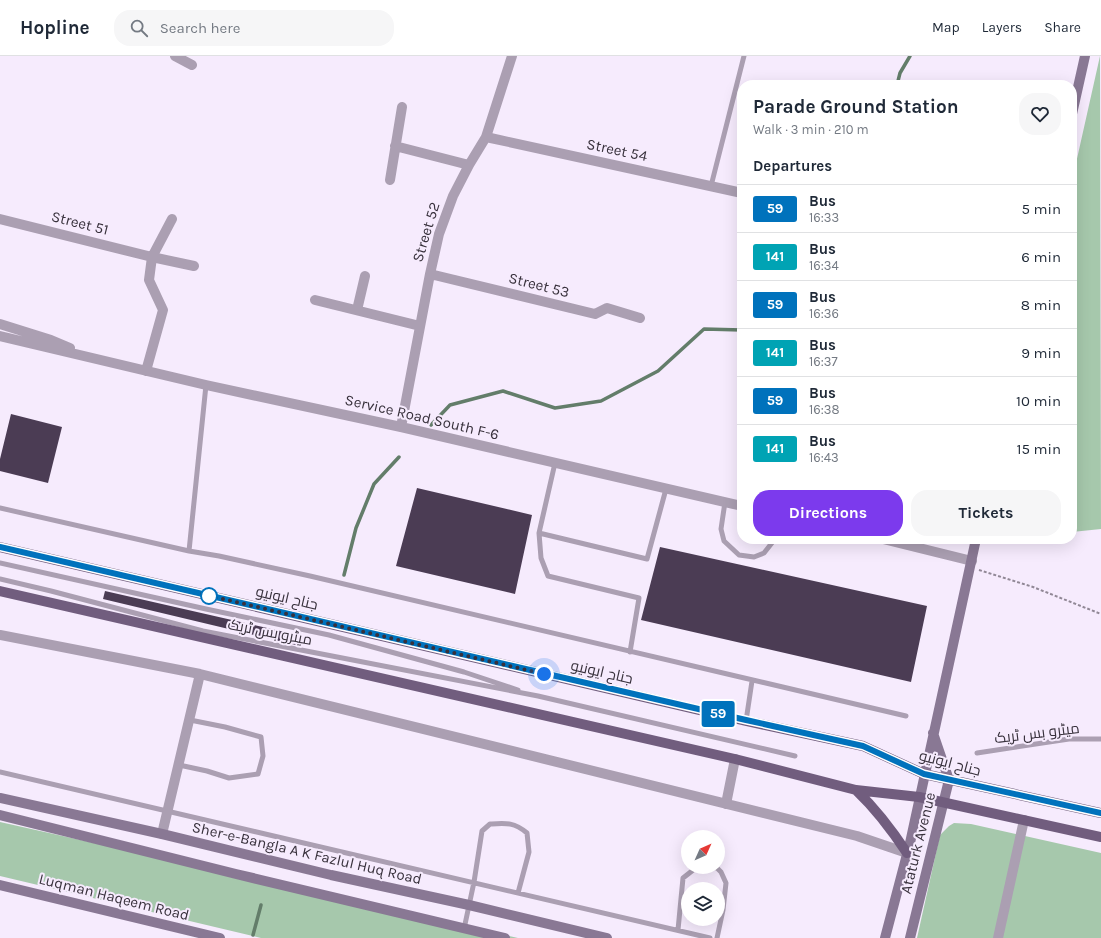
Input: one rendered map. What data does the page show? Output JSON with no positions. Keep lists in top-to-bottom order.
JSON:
{
  "streets": {
    "main road": [
      "جناح ایونیو",
      "Ataturk Avenue",
      "Sher-e-Bangla A K Fazlul Huq Road",
      "Luqman Haqeem Road"
    ],
    "street": [
      "Street 54",
      "Street 51",
      "Street 52",
      "Street 53",
      "Service Road South F-6"
    ],
    "lane": ["میٹرو بس ٹریک"]
  },
  "crossings": [
    ["Street 54", "Street 52"],
    ["Street 52", "Street 53"],
    ["Street 52", "Service Road South F-6"],
    ["جناح ایونیو", "Ataturk Avenue"]
  ],
  "lines": ["bus line 59"],
  "north": "top right",
  "page": {
    "header": "Hopline",
    "search": "Search here",
    "nav": ["Map", "Layers", "Share"],
    "on_map": "59",
    "heading": [
      ["Parade Ground Station", "Walk · 3 min · 210 m"],
      "Departures"
    ],
    "list": [
      {
        "mark": "59",
        "name": "Bus",
        "note": "16:33",
        "value": "5 min"
      },
      {
        "mark": "141",
        "name": "Bus",
        "note": "16:34",
        "value": "6 min"
      },
      {
        "mark": "59",
        "name": "Bus",
        "note": "16:36",
        "value": "8 min"
      },
      {
        "mark": "141",
        "name": "Bus",
        "note": "16:37",
        "value": "9 min"
      },
      {
        "mark": "59",
        "name": "Bus",
        "note": "16:38",
        "value": "10 min"
      },
      {
        "mark": "141",
        "name": "Bus",
        "note": "16:43",
        "value": "15 min"
      }
    ],
    "buttons": ["Directions", "Tickets"]
  }
}
